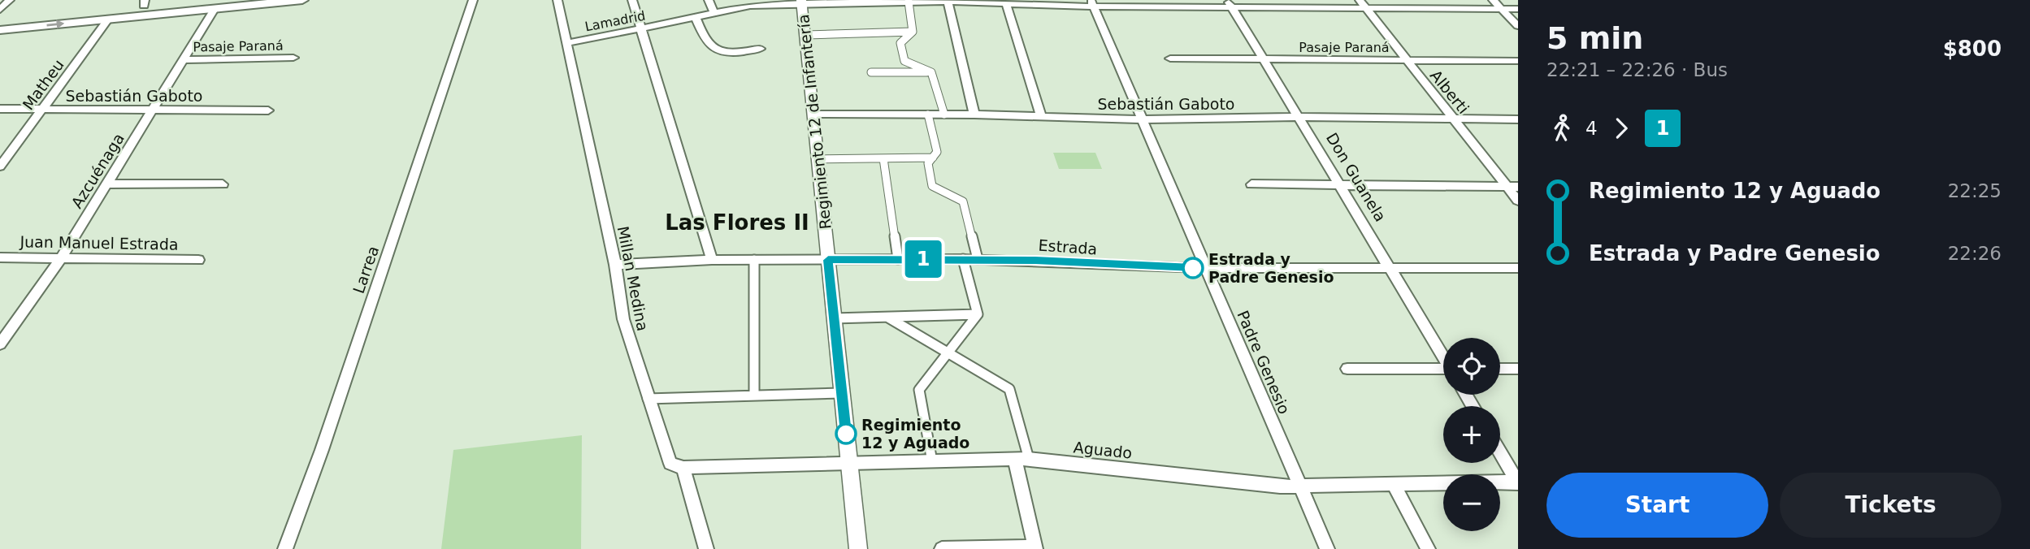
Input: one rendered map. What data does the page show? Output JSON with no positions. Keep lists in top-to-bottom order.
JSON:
{
  "streets": {
    "street": [
      "Lamadrid",
      "Pasaje Paraná",
      "Matheu",
      "Alberti",
      "Sebastián Gaboto",
      "Regimiento 12 de Infantería",
      "Azcuénaga",
      "Don Guanela",
      "Juan Manuel Estrada",
      "Estrada",
      "Larrea",
      "Millan Medina",
      "Padre Genesio",
      "Aguado"
    ]
  },
  "crossings": [
    ["Lamadrid", "Alberti"],
    ["Lamadrid", "Regimiento 12 de Infantería"],
    ["Lamadrid", "Don Guanela"],
    ["Lamadrid", "Millan Medina"],
    ["Lamadrid", "Padre Genesio"],
    ["Pasaje Paraná", "Alberti"],
    ["Pasaje Paraná", "Azcuénaga"],
    ["Pasaje Paraná", "Don Guanela"],
    ["Matheu", "Sebastián Gaboto"],
    ["Alberti", "Sebastián Gaboto"],
    ["Sebastián Gaboto", "Regimiento 12 de Infantería"],
    ["Sebastián Gaboto", "Azcuénaga"],
    ["Sebastián Gaboto", "Don Guanela"],
    ["Sebastián Gaboto", "Padre Genesio"],
    ["Regimiento 12 de Infantería", "Estrada"],
    ["Regimiento 12 de Infantería", "Aguado"],
    ["Azcuénaga", "Juan Manuel Estrada"],
    ["Don Guanela", "Estrada"],
    ["Estrada", "Millan Medina"],
    ["Estrada", "Padre Genesio"],
    ["Millan Medina", "Aguado"],
    ["Padre Genesio", "Aguado"]
  ],
  "districts": ["Las Flores II"],
  "places": ["Estrada y Padre Genesio", "Regimiento 12 y Aguado"],
  "lines": ["bus line 1"],
  "page": {
    "on_map": "1",
    "heading": ["5 min", "22:21 – 22:26 · Bus", "$800"],
    "legs": ["4", "1"],
    "list": [
      {
        "name": "Regimiento 12 y Aguado",
        "value": "22:25"
      },
      {
        "name": "Estrada y Padre Genesio",
        "value": "22:26"
      }
    ],
    "map_buttons": ["+", "−"],
    "buttons": ["Start", "Tickets"]
  }
}
